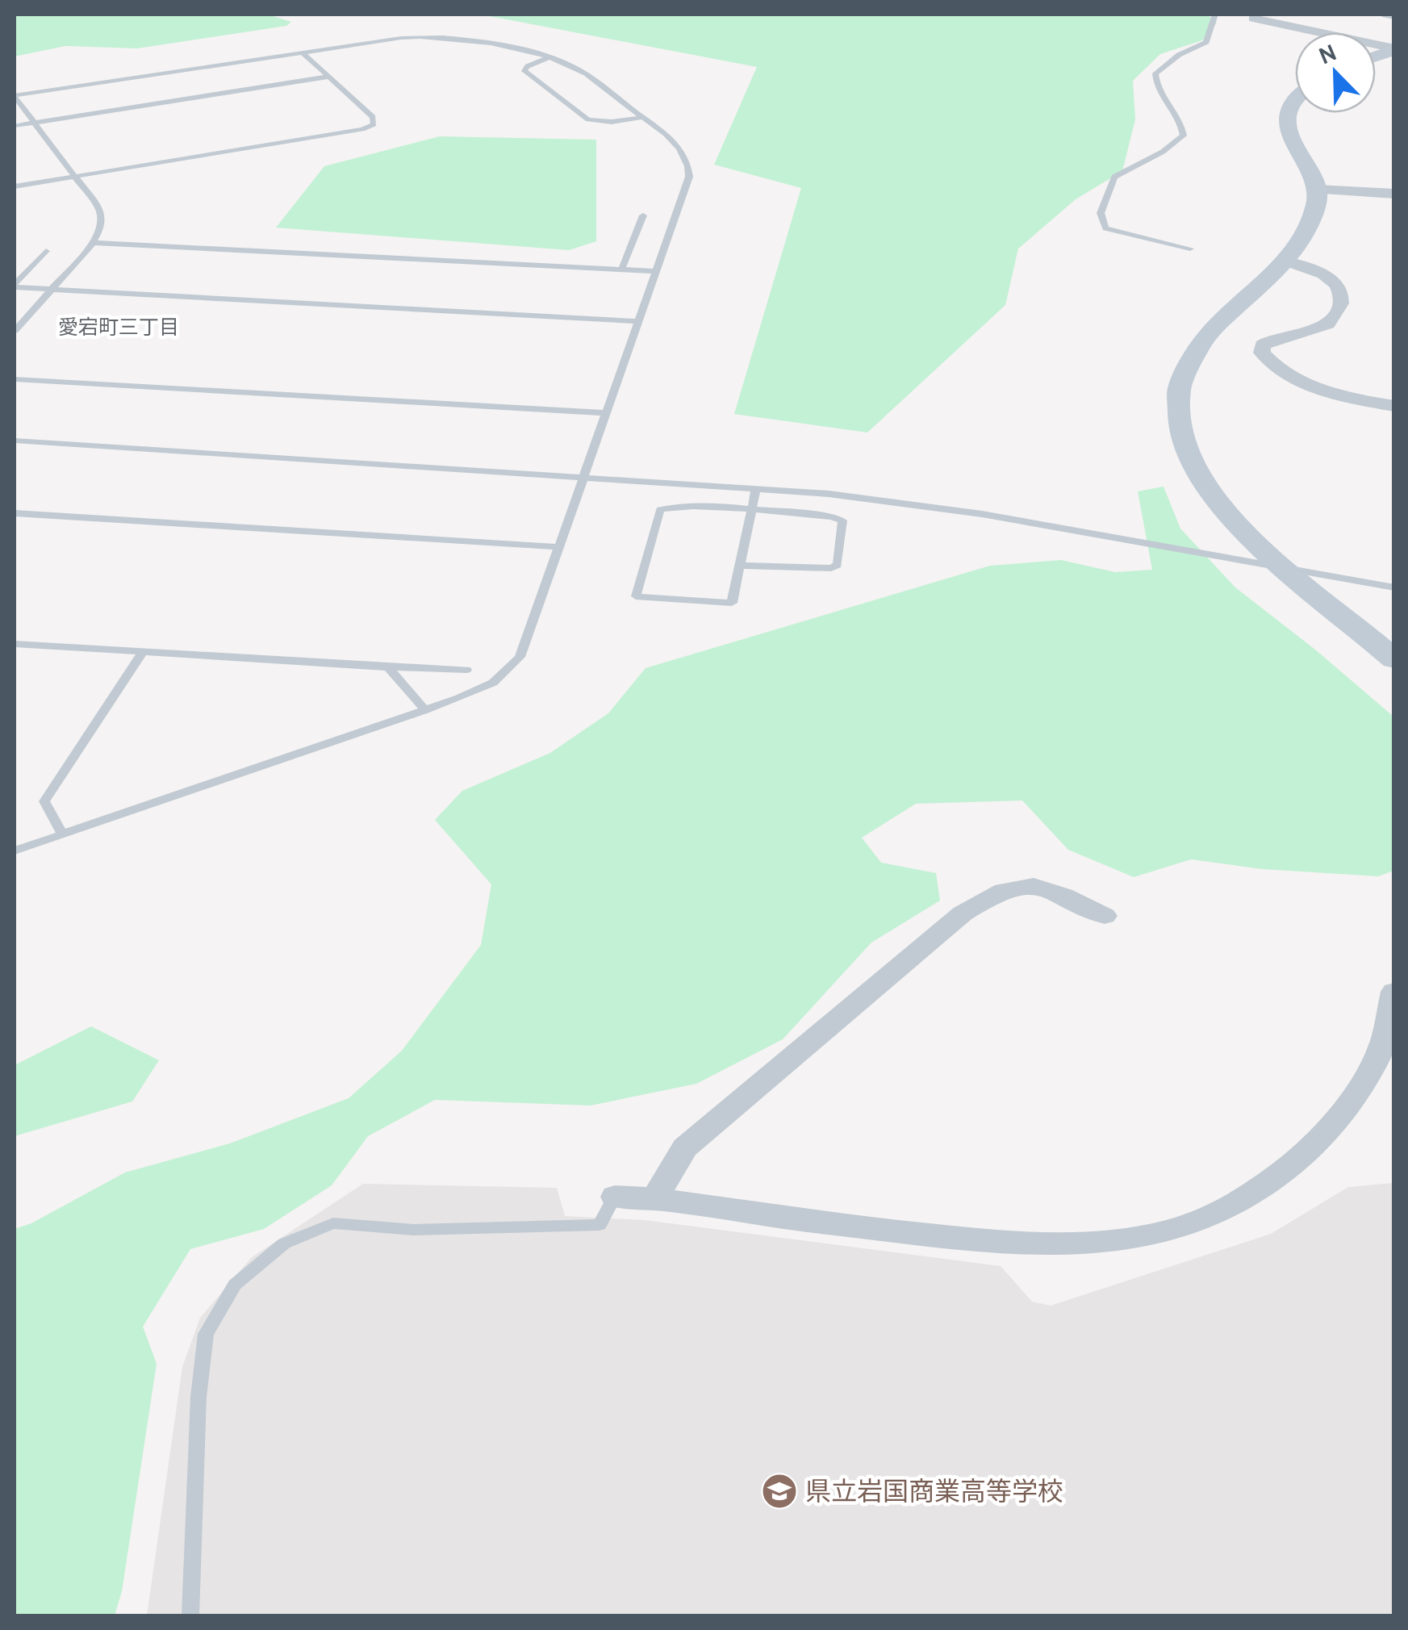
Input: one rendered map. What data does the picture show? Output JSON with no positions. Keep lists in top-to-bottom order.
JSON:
{
  "districts": ["愛宕町三丁目"],
  "places": {
    "school or university": ["県立岩国商業高等学校"]
  },
  "north": "top left"
}
